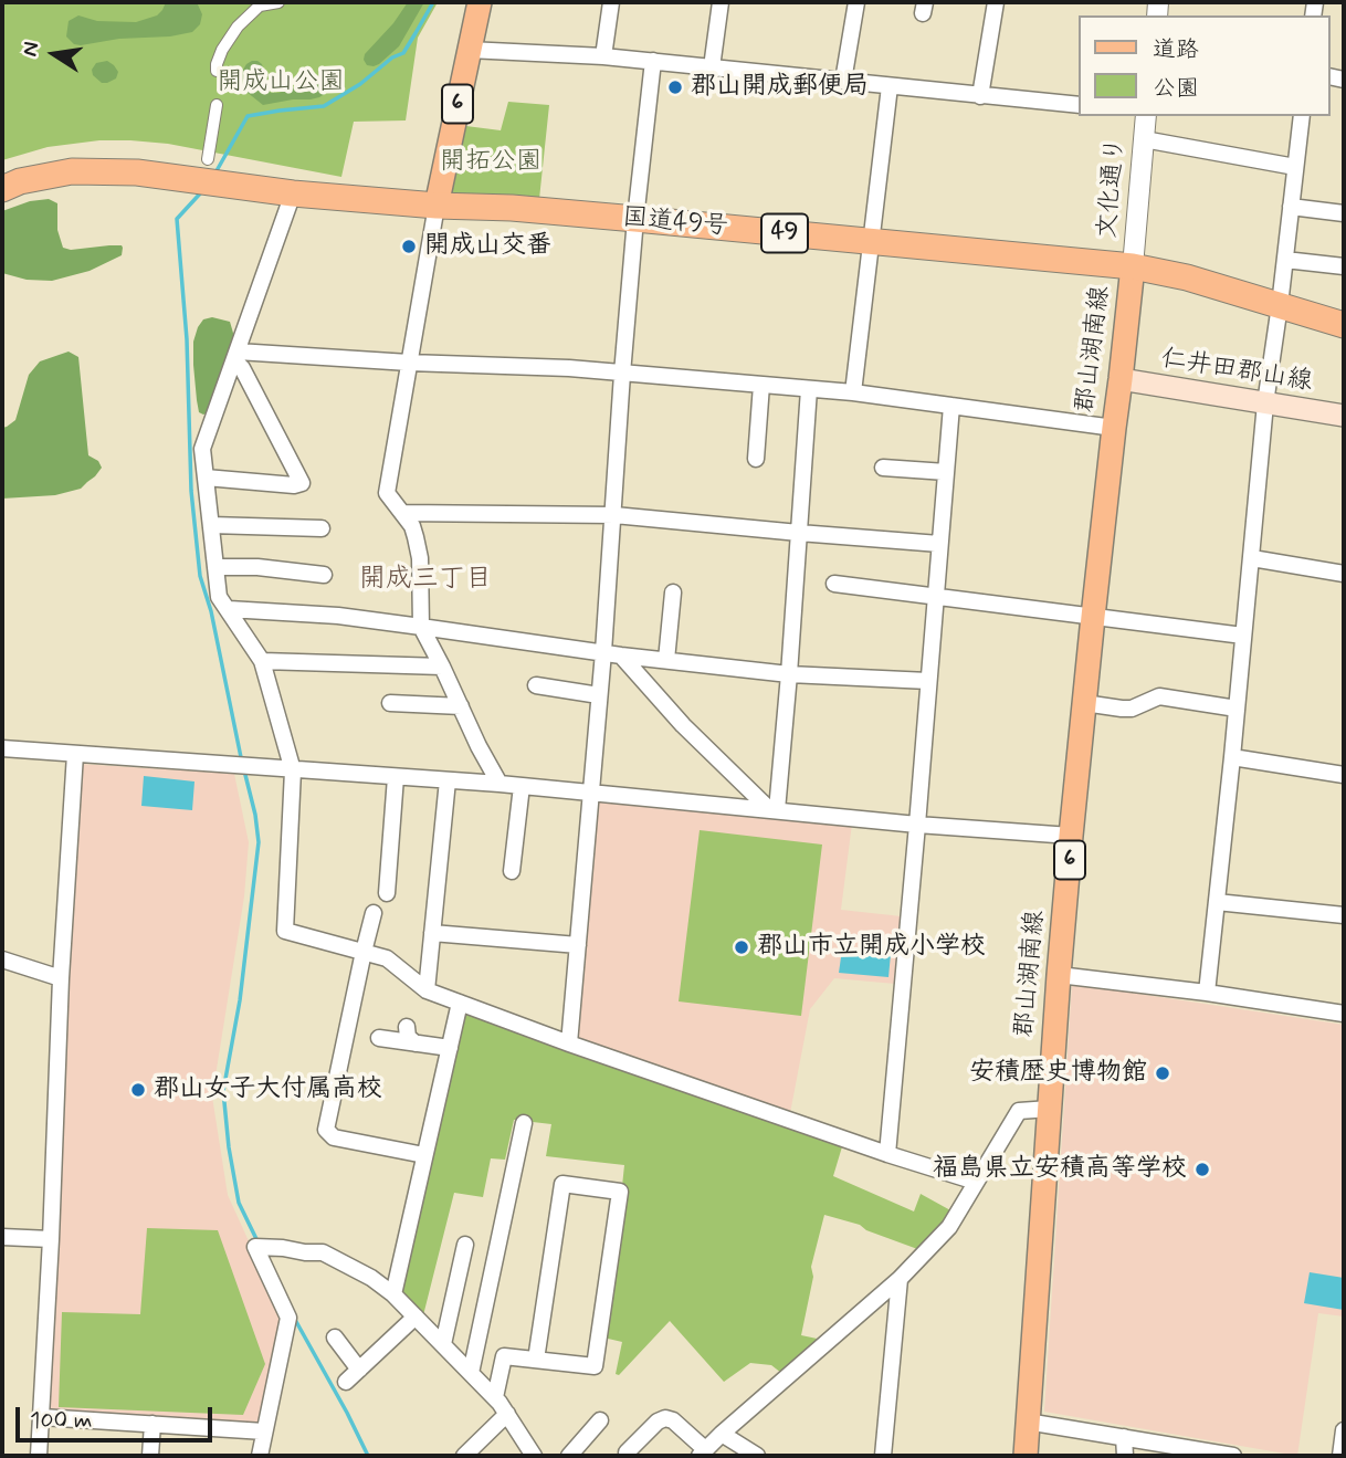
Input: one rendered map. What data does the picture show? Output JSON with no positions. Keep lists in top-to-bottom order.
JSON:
{
  "streets": {
    "highway": ["国道49号", "49"],
    "main road": ["6", "郡山湖南線", "仁井田郡山線"],
    "street": ["文化通り"]
  },
  "crossings": [
    ["6", "国道49号"],
    ["文化通り", "国道49号"],
    ["文化通り", "郡山湖南線"],
    ["国道49号", "郡山湖南線"],
    ["郡山湖南線", "仁井田郡山線"]
  ],
  "districts": ["開成三丁目"],
  "parks": ["開成山公園", "開拓公園"],
  "places": [
    "郡山開成郵便局",
    "開成山交番",
    "郡山市立開成小学校",
    "安積歴史博物館",
    "郡山女子大付属高校",
    "福島県立安積高等学校"
  ],
  "legend": ["道路", "公園"],
  "scale_bar": "100 m",
  "north": "left"
}
